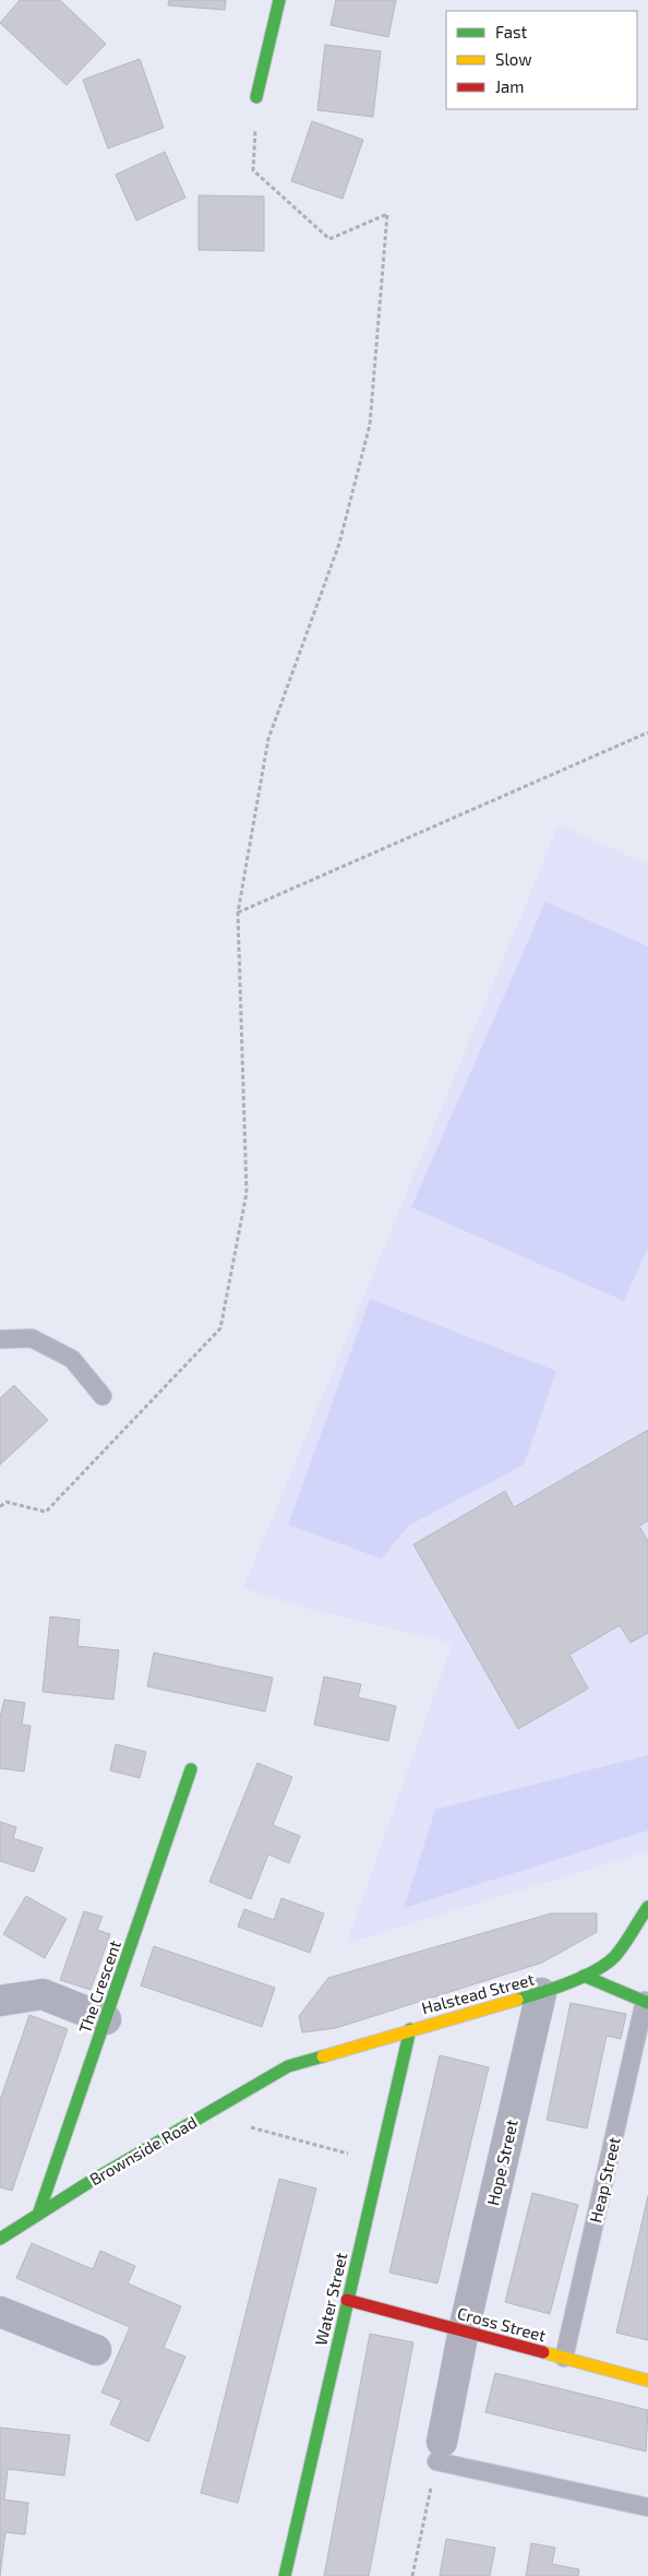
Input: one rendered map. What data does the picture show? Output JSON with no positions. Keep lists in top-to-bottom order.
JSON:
{
  "streets": {
    "street": [
      "The Crescent",
      "Halstead Street",
      "Brownside Road",
      "Hope Street",
      "Water Street",
      "Cross Street"
    ],
    "lane": ["Heap Street"]
  },
  "crossings": [
    ["The Crescent", "Brownside Road"],
    ["Halstead Street", "Brownside Road"],
    ["Halstead Street", "Hope Street"],
    ["Halstead Street", "Water Street"],
    ["Hope Street", "Cross Street"],
    ["Heap Street", "Cross Street"],
    ["Water Street", "Cross Street"]
  ],
  "legend": ["Fast", "Slow", "Jam"]
}
